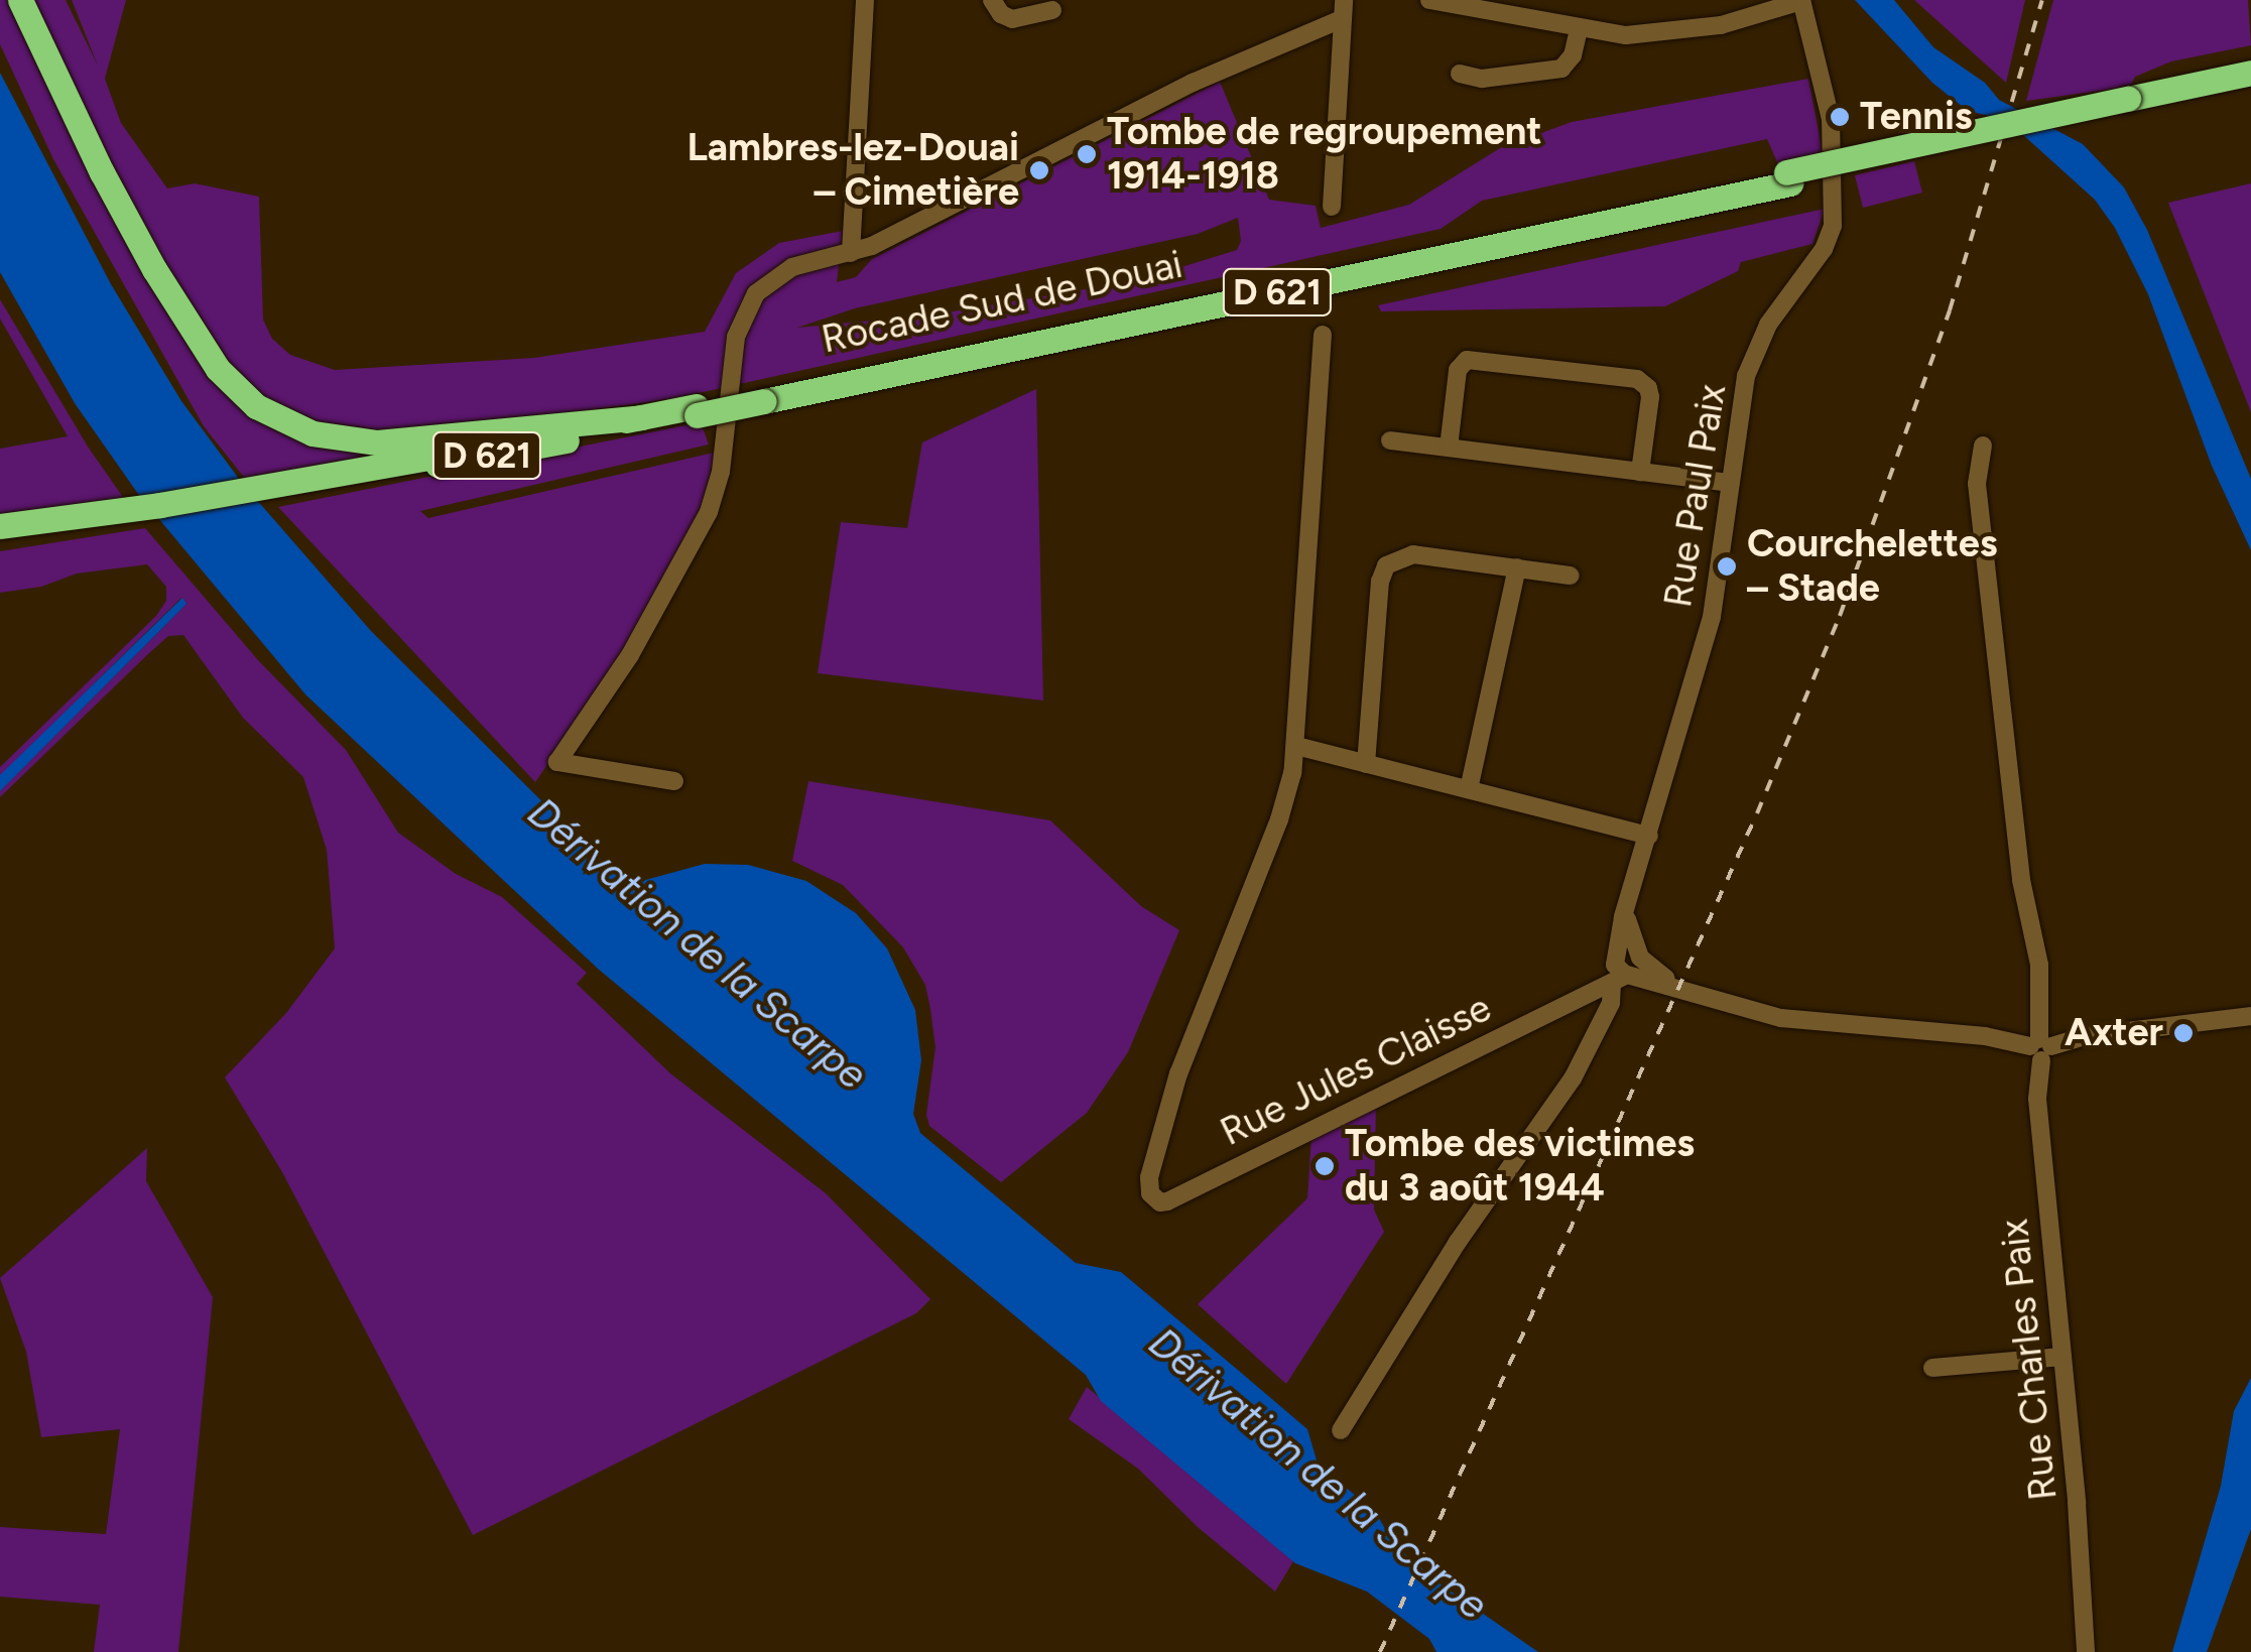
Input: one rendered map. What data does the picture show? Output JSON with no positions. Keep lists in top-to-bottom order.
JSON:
{
  "streets": {
    "highway": ["D 621", "Rocade Sud de Douai"],
    "street": ["Rue Paul Paix", "Rue Jules Claisse", "Rue Charles Paix"]
  },
  "crossings": [
    ["Rue Paul Paix", "Rue Jules Claisse"]
  ],
  "water": ["Dérivation de la Scarpe"],
  "places": [
    "Tennis",
    "Tombe de regroupement 1914-1918",
    "Lambres-lez-Douai – Cimetière",
    "Courchelettes – Stade",
    "Axter",
    "Tombe des victimes du 3 août 1944"
  ]
}
